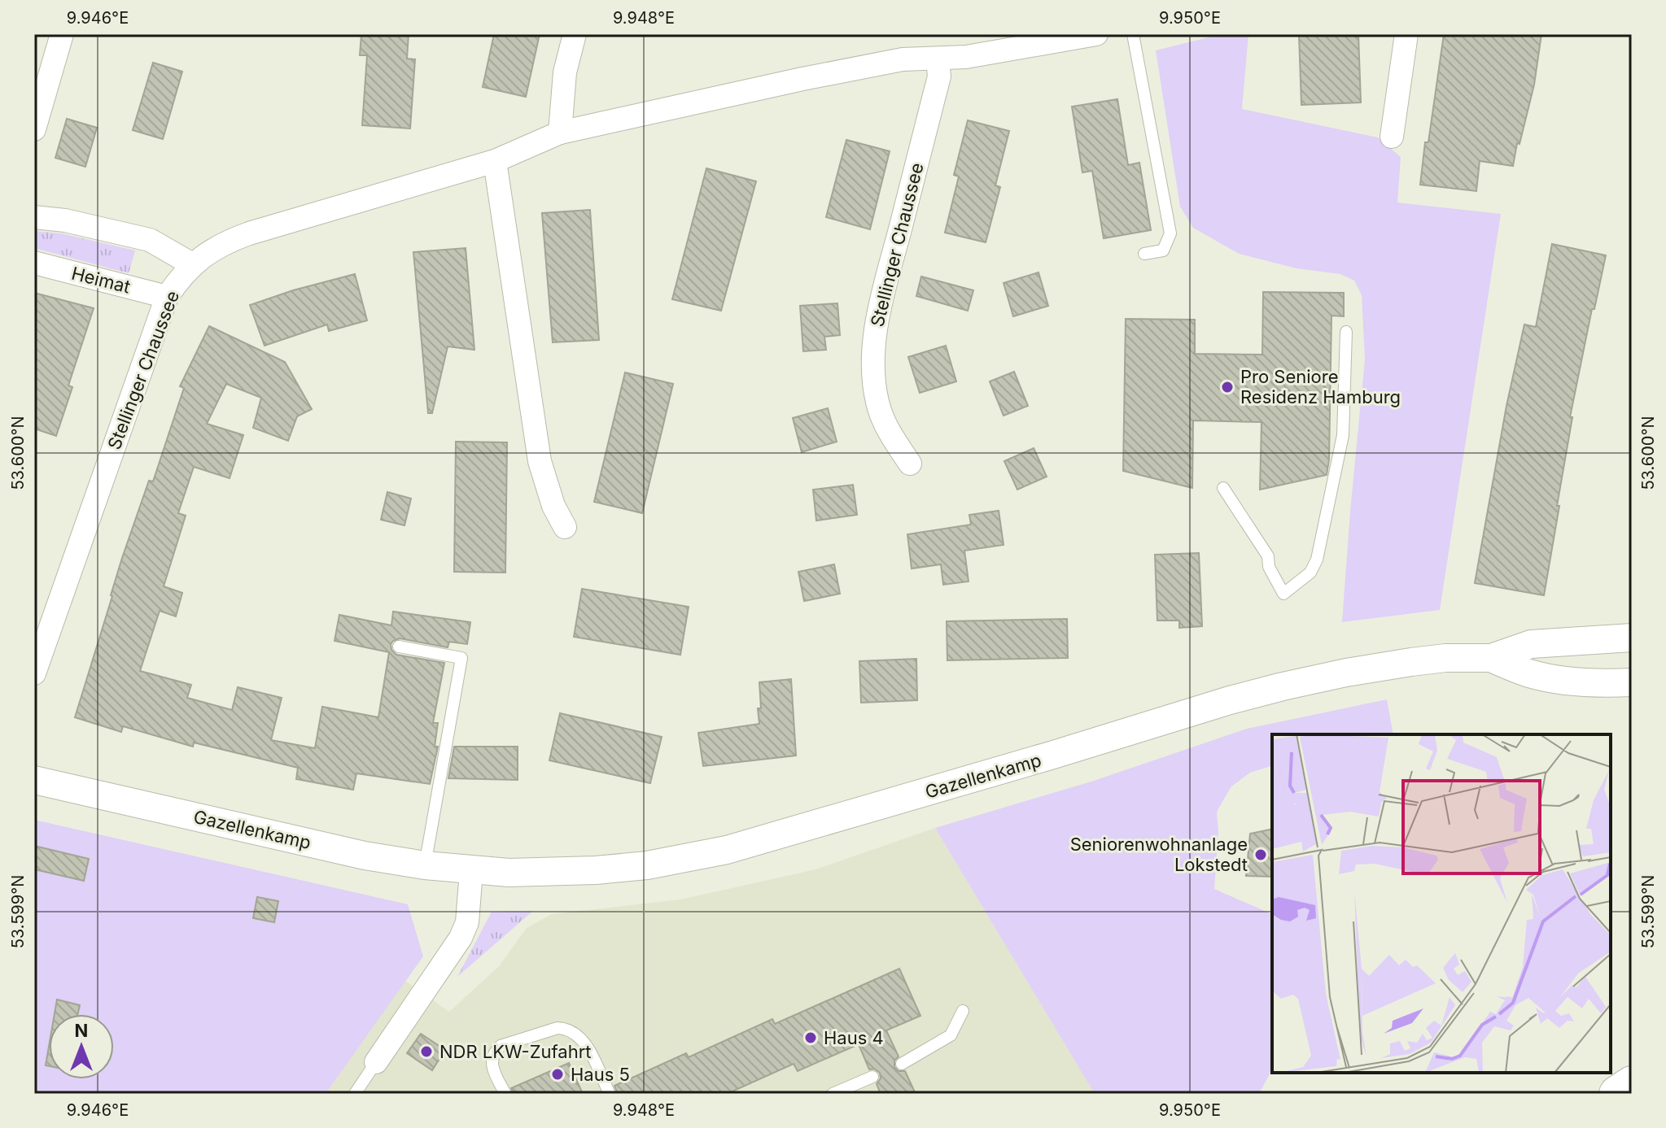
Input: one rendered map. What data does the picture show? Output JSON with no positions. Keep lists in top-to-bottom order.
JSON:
{
  "streets": {
    "street": ["Stellinger Chaussee", "Heimat", "Gazellenkamp"]
  },
  "crossings": [
    ["Stellinger Chaussee", "Heimat"]
  ],
  "places": [
    "Pro Seniore Residenz Hamburg",
    "Seniorenwohnanlage Lokstedt",
    "Haus 4",
    "NDR LKW-Zufahrt",
    "Haus 5"
  ],
  "north": "top",
  "coordinates": [
    "9.946°E",
    "9.948°E",
    "9.950°E",
    "53.600°N",
    "53.599°N"
  ]
}
